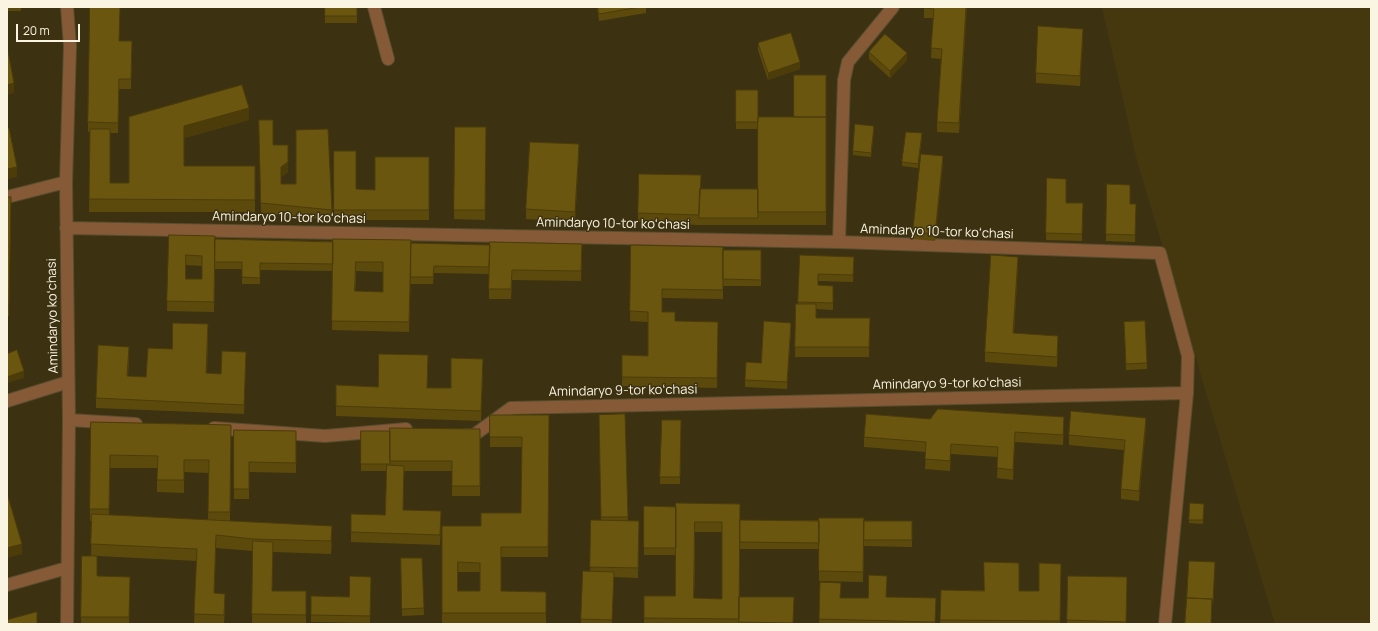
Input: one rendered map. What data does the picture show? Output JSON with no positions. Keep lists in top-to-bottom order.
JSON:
{
  "streets": {
    "street": ["Amindaryo 10-tor koʻchasi", "Amindaryo koʻchasi", "Amindaryo 9-tor koʻchasi"]
  },
  "crossings": [
    ["Amindaryo 10-tor koʻchasi", "Amindaryo koʻchasi"],
    ["Amindaryo 10-tor koʻchasi", "Amindaryo 9-tor koʻchasi"]
  ],
  "scale_bar": "20 m"
}
